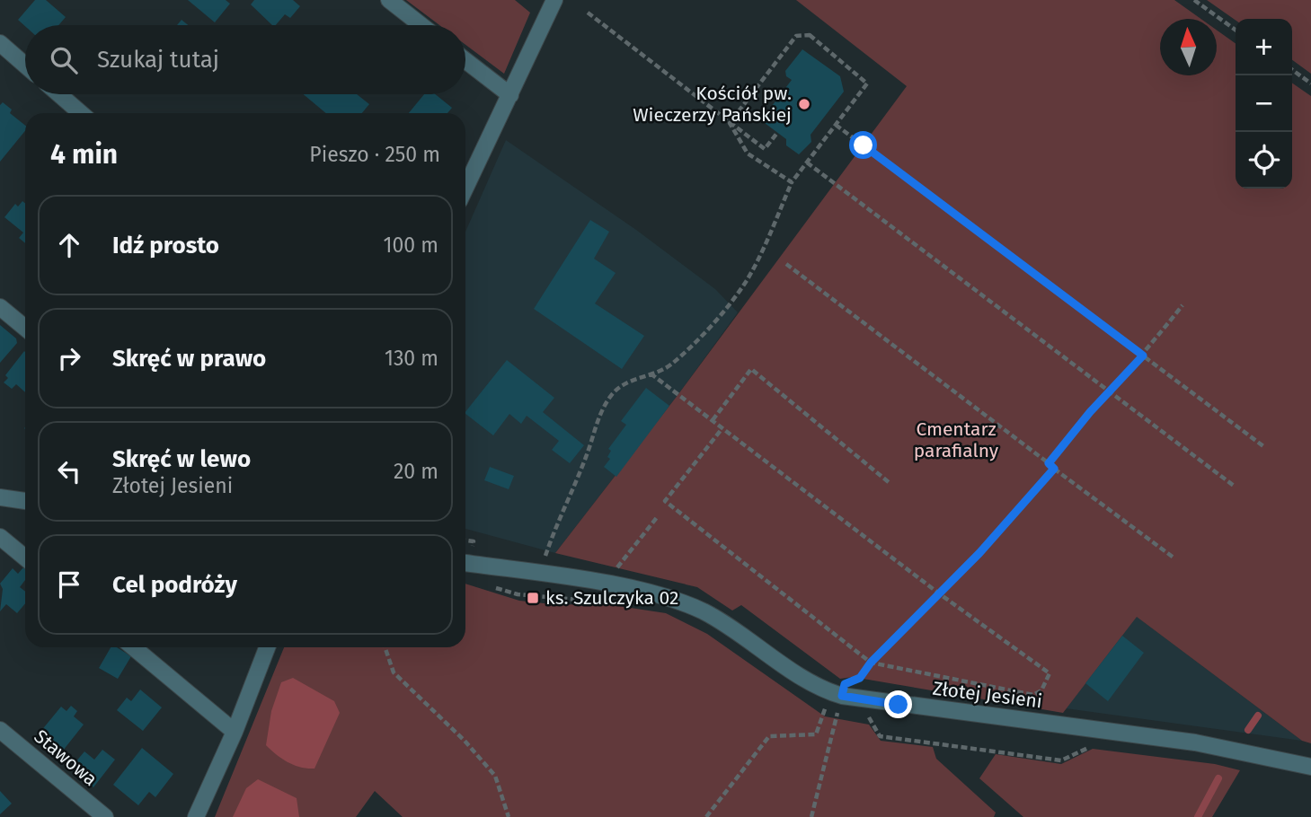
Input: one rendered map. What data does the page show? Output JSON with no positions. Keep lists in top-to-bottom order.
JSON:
{
  "streets": {
    "street": ["Złotej Jesieni", "Stawowa"]
  },
  "parks": ["Cmentarz parafialny"],
  "places": {
    "other": ["Kościół pw. Wieczerzy Pańskiej"],
    "transit": ["ks. Szulczyka 02"]
  },
  "north": "top",
  "page": {
    "map_buttons": ["+", "−"],
    "search": "Szukaj tutaj",
    "heading": ["4 min", "Pieszo · 250 m"],
    "list": [
      ["Idź prosto", "100 m"],
      ["Skręć w prawo", "130 m"],
      ["Skręć w lewo", "Złotej Jesieni", "20 m"],
      "Cel podróży"
    ]
  }
}
